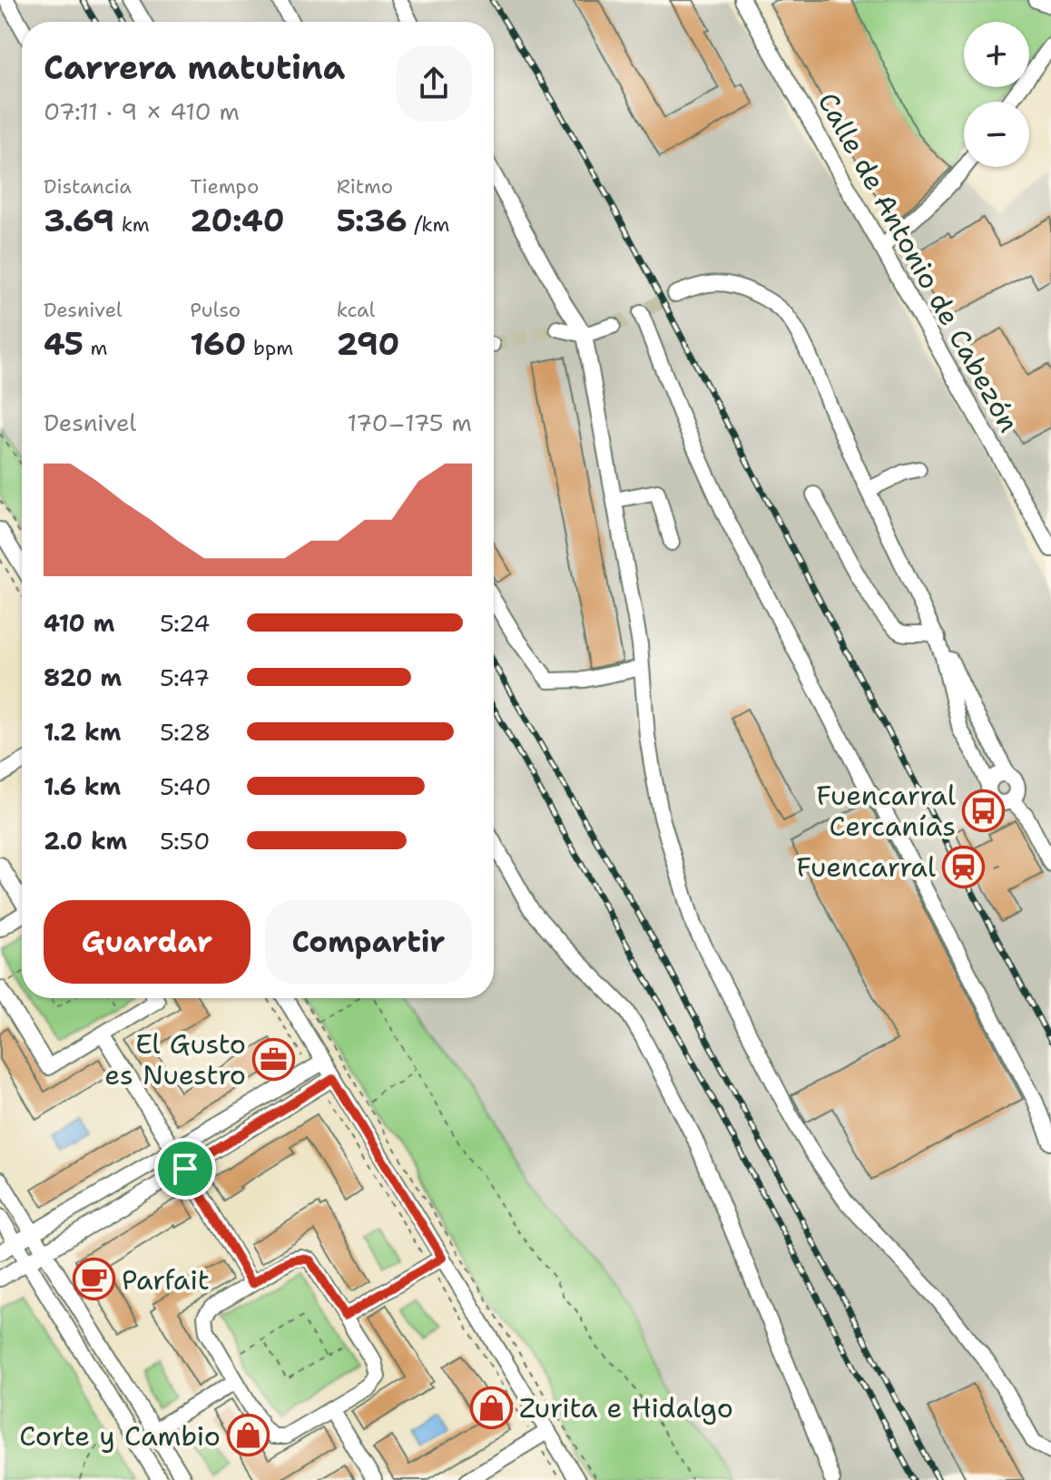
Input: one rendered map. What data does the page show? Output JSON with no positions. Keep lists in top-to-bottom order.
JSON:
{
  "streets": {
    "street": ["Calle de Antonio de Cabezón"]
  },
  "places": {
    "bus stop": ["Fuencarral Cercanías"],
    "station": ["Fuencarral"],
    "office": ["El Gusto es Nuestro"],
    "cafe": ["Parfait"],
    "shop": ["Zurita e Hidalgo", "Corte y Cambio"]
  },
  "page": {
    "map_buttons": ["+", "−"],
    "heading": ["Carrera matutina", "07:11 · 9 × 410 m"],
    "stats": [
      ["Distancia", "3.69 km"],
      ["Tiempo", "20:40"],
      ["Ritmo", "5:36 /km"],
      ["Desnivel", "45 m"],
      ["Pulso", "160 bpm"],
      ["kcal", "290"]
    ],
    "chart": ["Desnivel", "170–175 m"],
    "list": [
      {
        "name": "410 m",
        "note": "5:24"
      },
      {
        "name": "820 m",
        "note": "5:47"
      },
      {
        "name": "1.2 km",
        "note": "5:28"
      },
      {
        "name": "1.6 km",
        "note": "5:40"
      },
      {
        "name": "2.0 km",
        "note": "5:50"
      }
    ],
    "buttons": ["Guardar", "Compartir"]
  }
}
